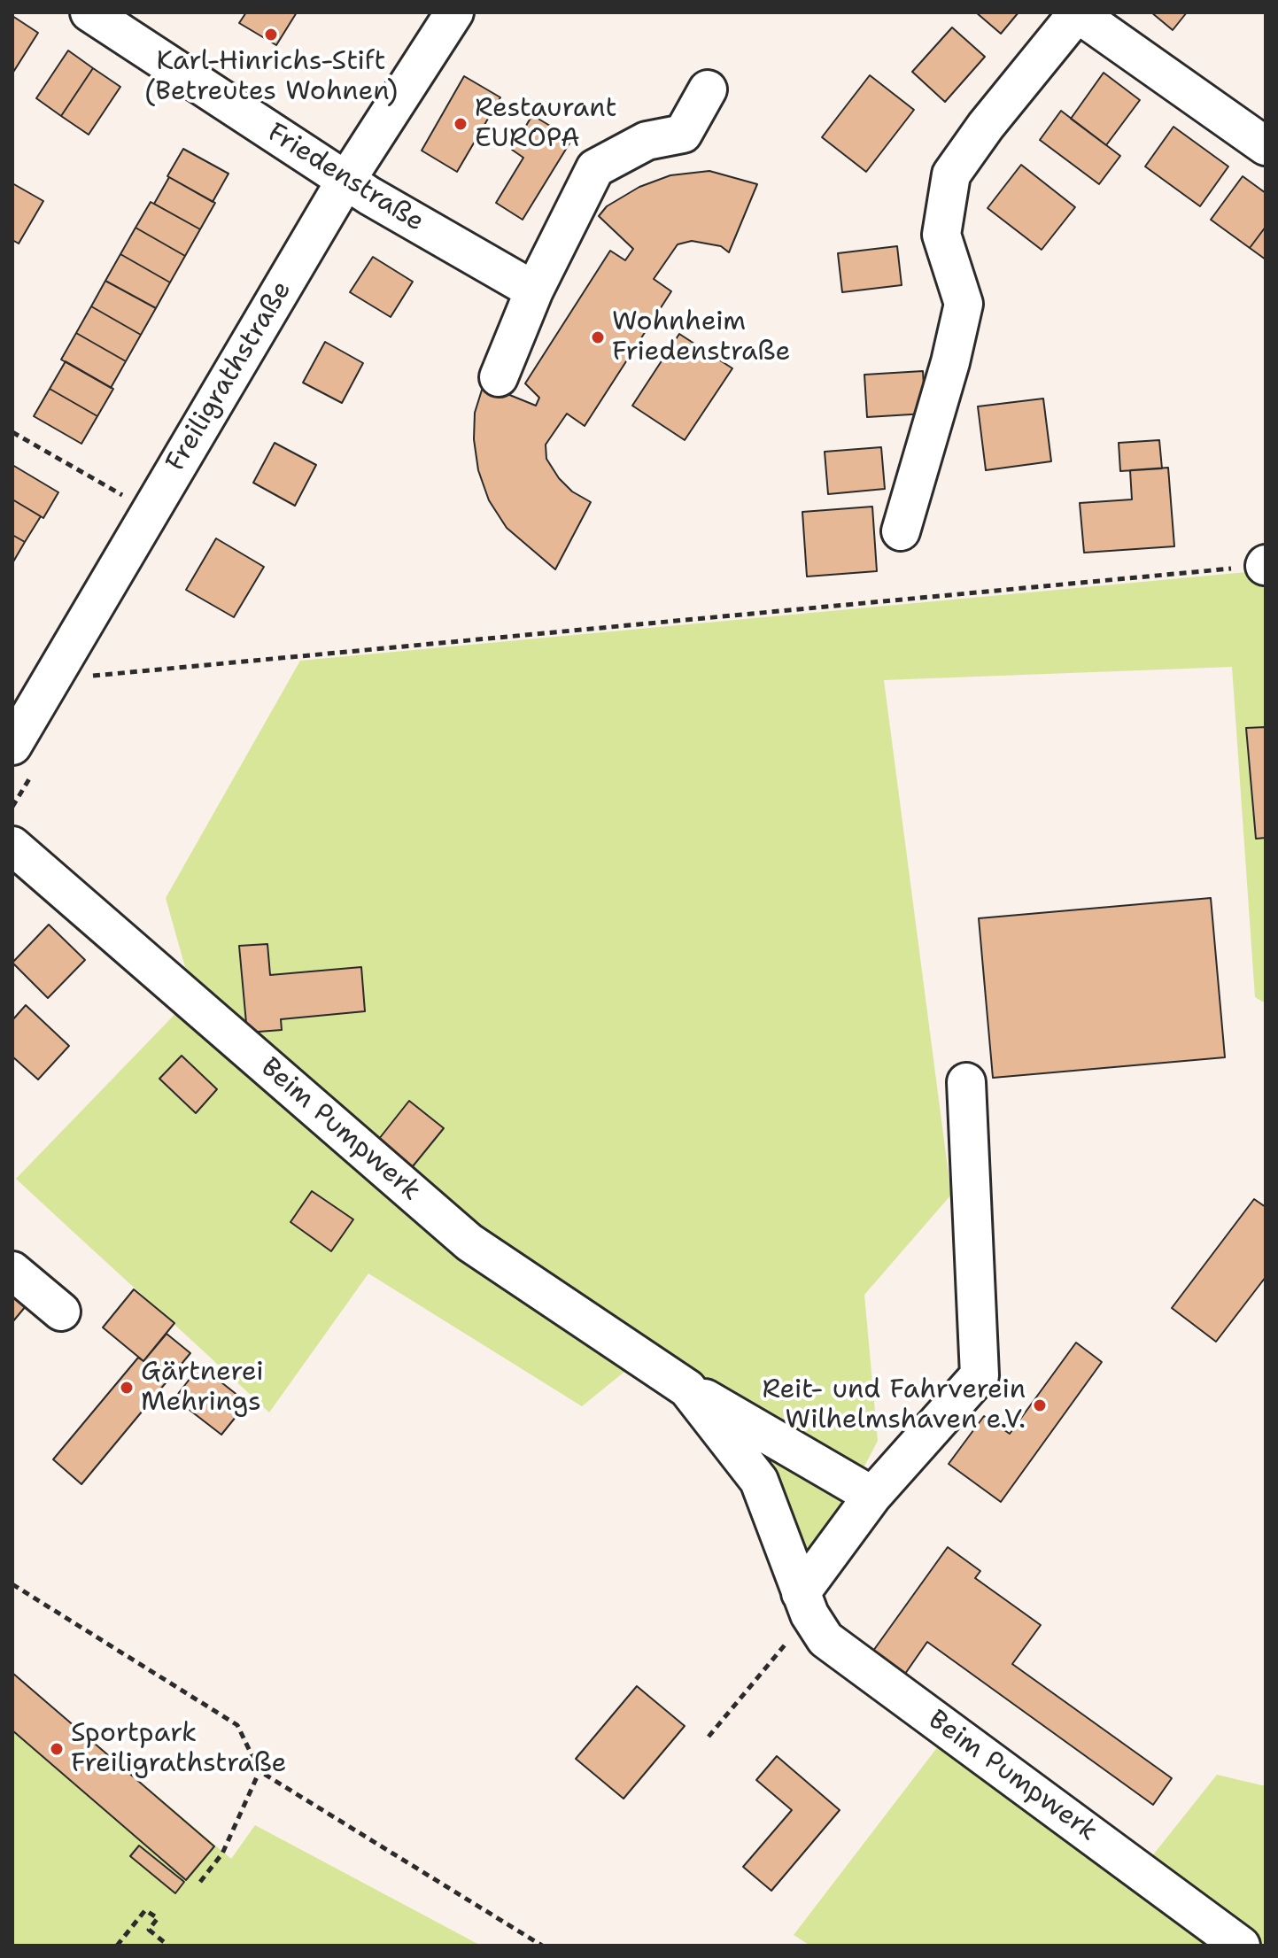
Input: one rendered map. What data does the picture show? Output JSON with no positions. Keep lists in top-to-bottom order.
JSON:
{
  "streets": {
    "street": ["Friedenstraße", "Freiligrathstraße", "Beim Pumpwerk"]
  },
  "crossings": [
    ["Friedenstraße", "Freiligrathstraße"]
  ],
  "places": [
    "Karl-Hinrichs-Stift (Betreutes Wohnen)",
    "Restaurant EUROPA",
    "Wohnheim Friedenstraße",
    "Gärtnerei Mehrings",
    "Reit- und Fahrverein Wilhelmshaven e.V.",
    "Sportpark Freiligrathstraße"
  ]
}
